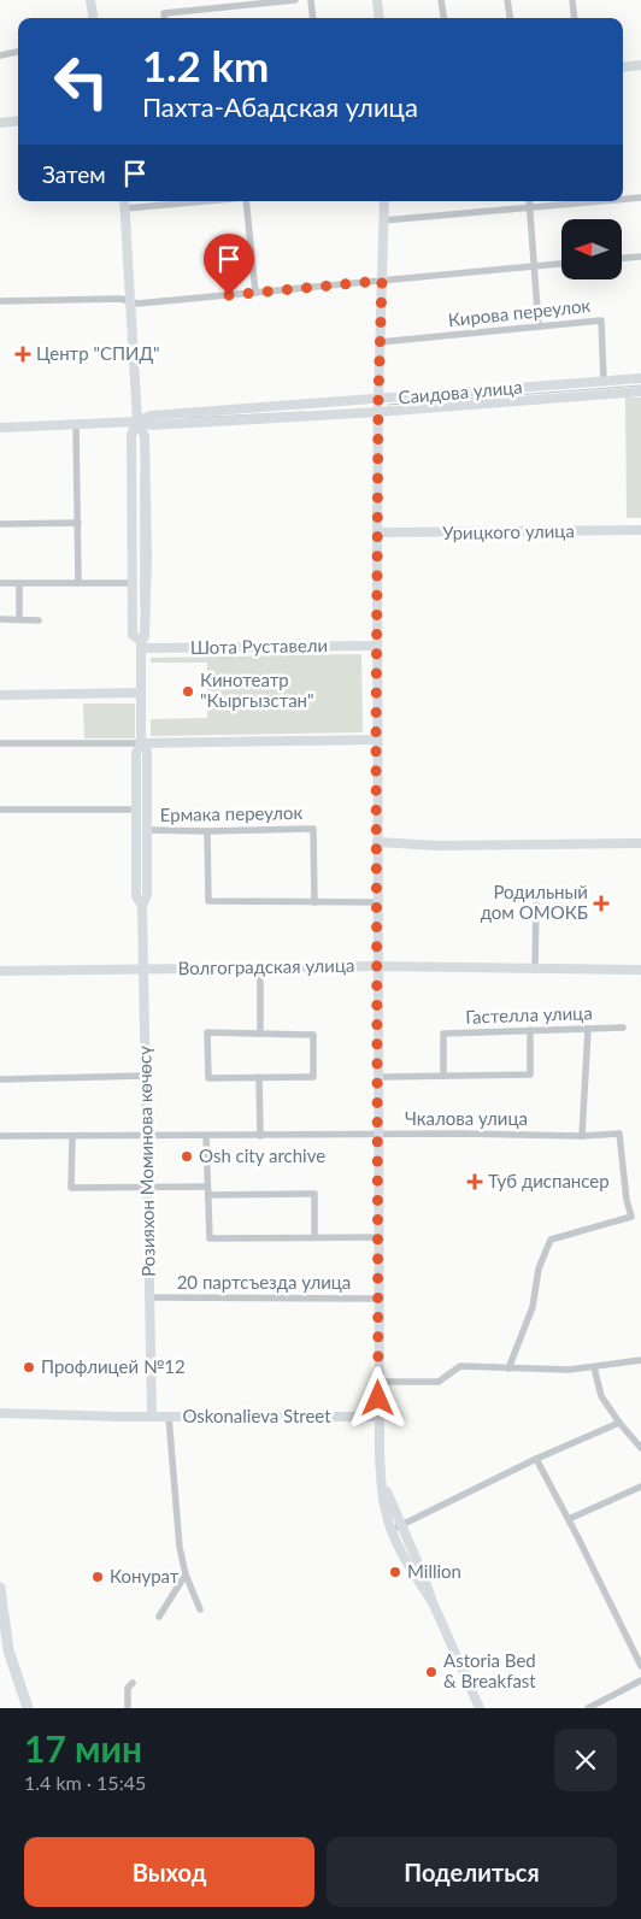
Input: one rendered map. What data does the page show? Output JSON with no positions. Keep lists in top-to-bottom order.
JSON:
{
  "streets": {
    "street": [
      "Кирова переулок",
      "Саидова улица",
      "Урицкого улица",
      "Шота Руставели",
      "Ермака переулок",
      "Волгоградская улица",
      "Гастелла улица",
      "Чкалова улица",
      "Розияхон Моминова көчөсү",
      "20 партсъезда улица",
      "Oskonalieva Street"
    ]
  },
  "crossings": [
    ["Кирова переулок", "Саидова улица"],
    ["Саидова улица", "Розияхон Моминова көчөсү"],
    ["Шота Руставели", "Розияхон Моминова көчөсү"],
    ["Ермака переулок", "Розияхон Моминова көчөсү"],
    ["Волгоградская улица", "Розияхон Моминова көчөсү"],
    ["Чкалова улица", "Розияхон Моминова көчөсү"],
    ["Розияхон Моминова көчөсү", "20 партсъезда улица"],
    ["Розияхон Моминова көчөсү", "Oskonalieva Street"]
  ],
  "places": {
    "health": ["Центр \"СПИД\"", "Родильный дом ОМОКБ", "Туб диспансер"],
    "other": [
      "Кинотеатр \"Кыргызстан\"",
      "Osh city archive",
      "Профлицей №12",
      "Million",
      "Конурат",
      "Astoria Bed & Breakfast"
    ]
  },
  "north": "left",
  "page": {
    "turn": ["1.2 km", "Пахта-Абадская улица"],
    "then": "Затем",
    "heading": ["17 мин", "1.4 km · 15:45"],
    "buttons": ["Выход", "Поделиться"]
  }
}
